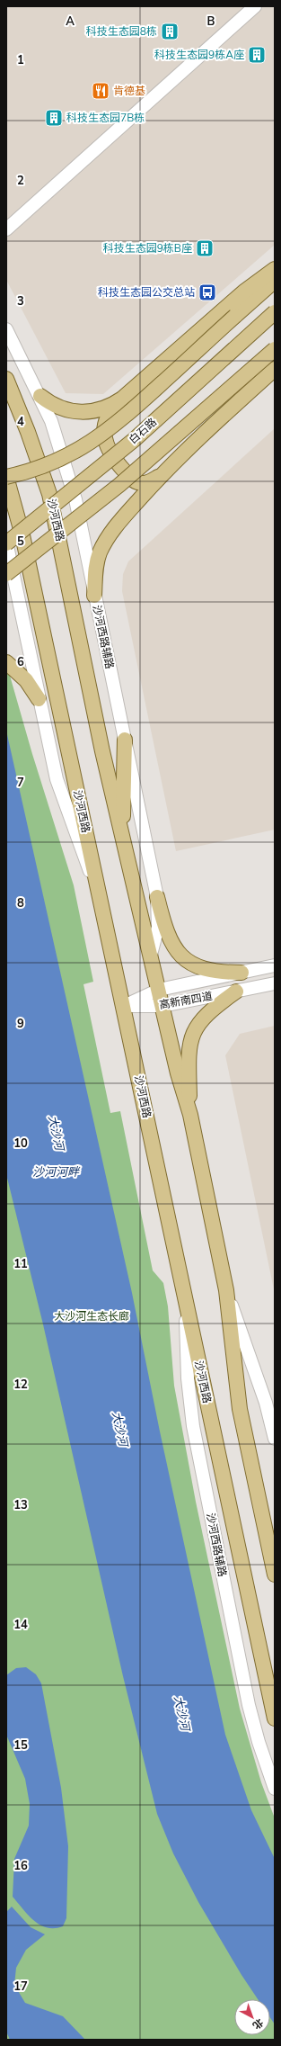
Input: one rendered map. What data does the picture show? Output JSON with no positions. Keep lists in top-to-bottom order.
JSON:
{
  "streets": {
    "main road": [
      "白石路",
      "沙河西路",
      "沙河西路辅路",
      "高新南四道"
    ]
  },
  "crossings": [
    ["沙河西路", "沙河西路辅路"],
    ["沙河西路", "高新南四道"]
  ],
  "water": ["大沙河", "沙河河畔"],
  "parks": ["大沙河生态长廊"],
  "places": {
    "building": [
      "科技生态园8栋",
      "科技生态园9栋A座",
      "科技生态园7B栋",
      "科技生态园9栋B座"
    ],
    "restaurant": ["肯德基"],
    "bus stop": ["科技生态园公交总站"]
  },
  "north": "bottom right",
  "grid": {
    "columns": ["A", "B"],
    "rows": [
      "1",
      "2",
      "3",
      "4",
      "5",
      "6",
      "7",
      "8",
      "9",
      "10",
      "11",
      "12",
      "13",
      "14",
      "15",
      "16",
      "17"
    ]
  }
}
